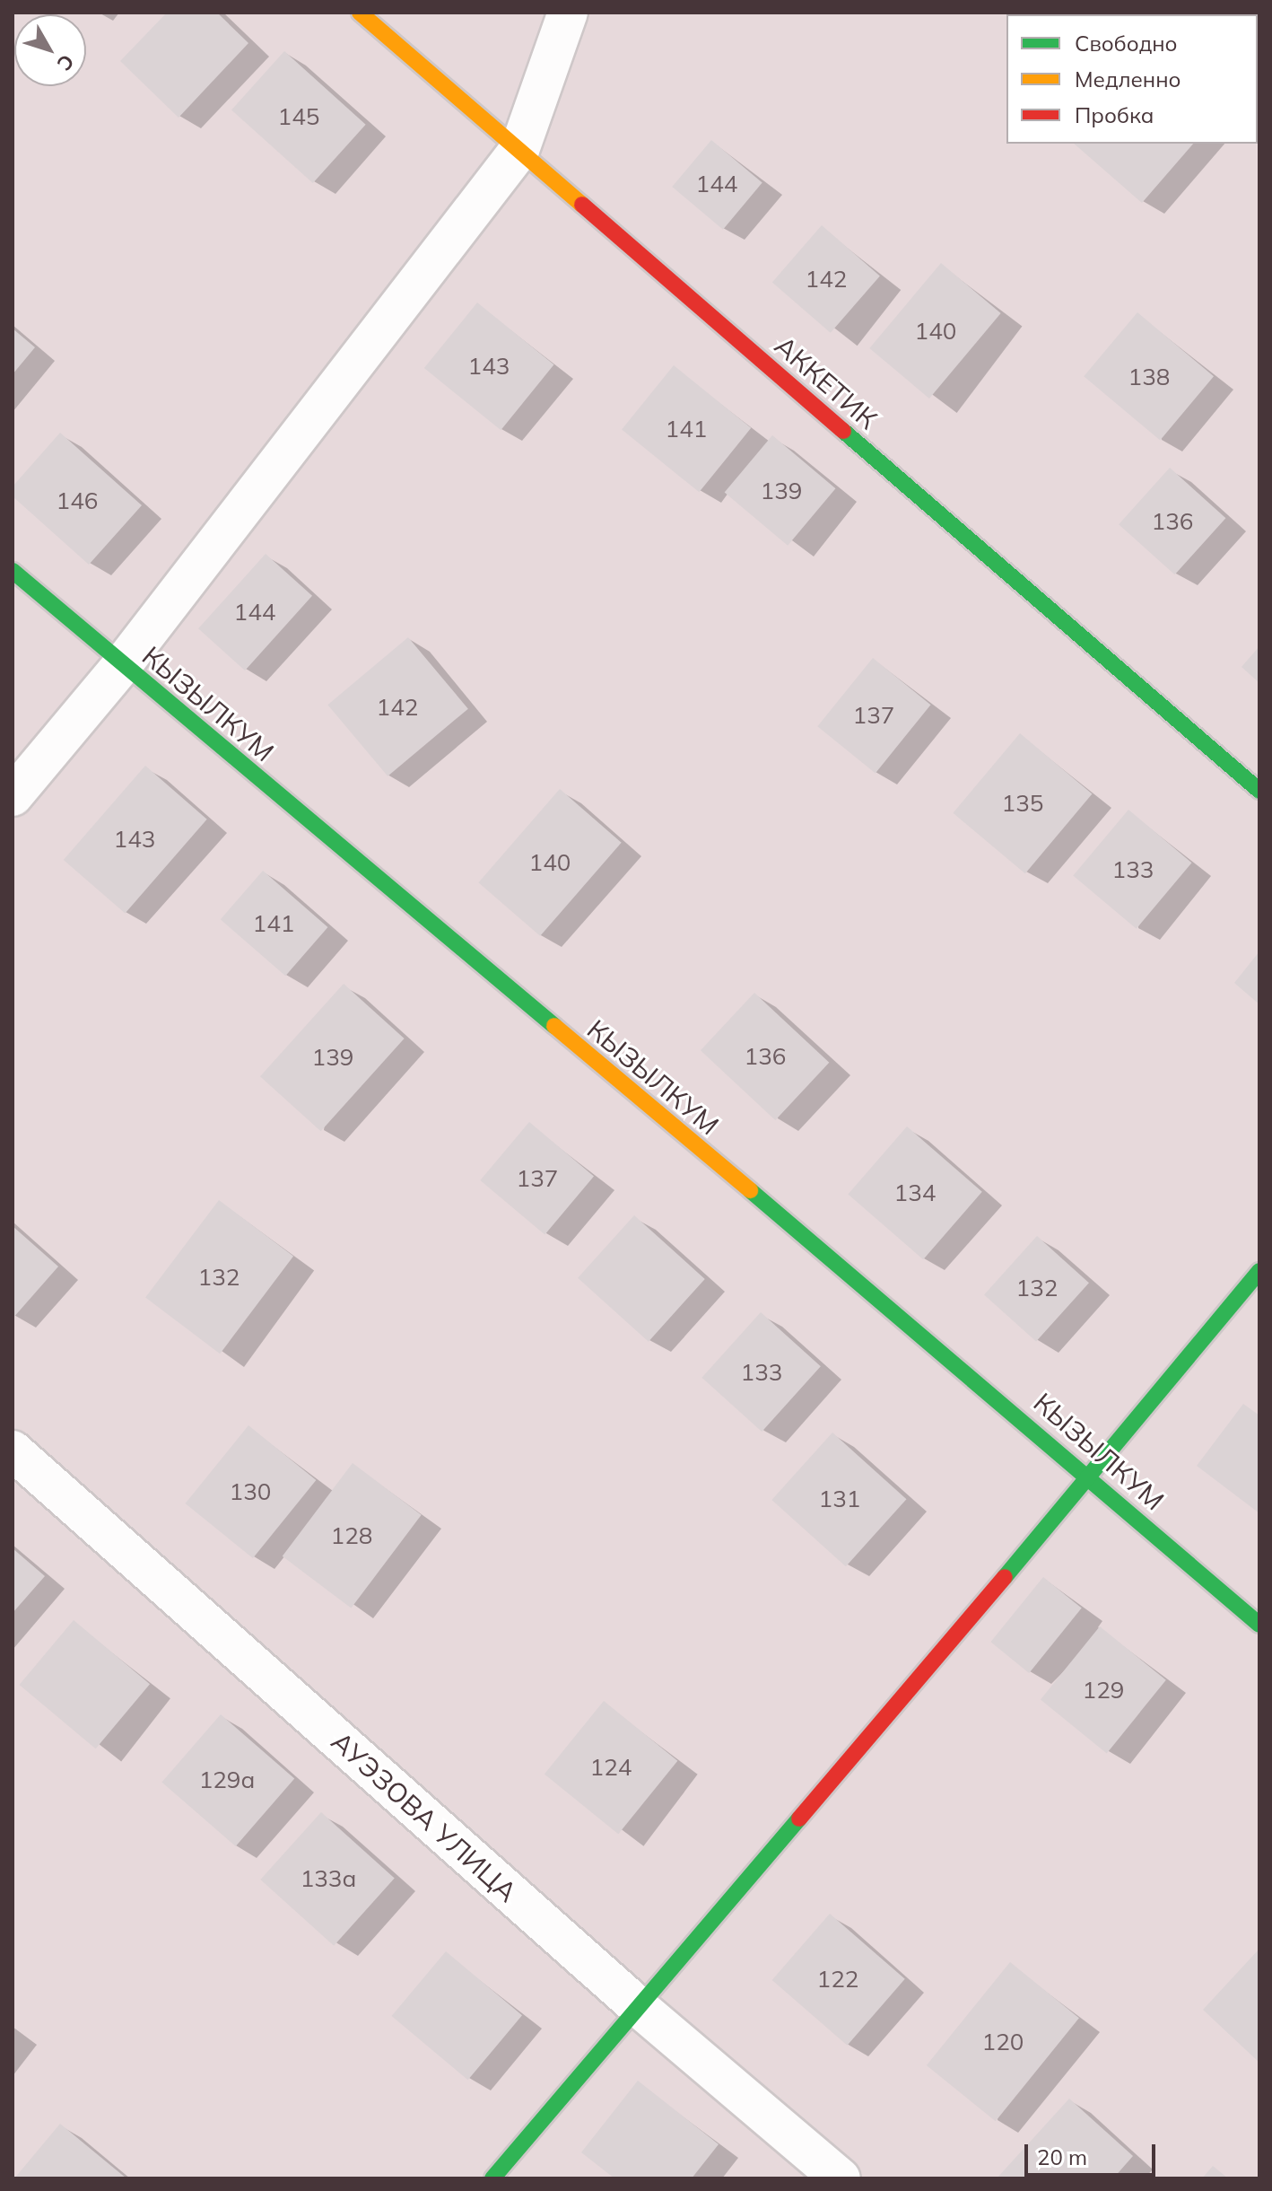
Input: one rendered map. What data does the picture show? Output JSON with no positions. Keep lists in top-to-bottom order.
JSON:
{
  "streets": {
    "street": ["АККЕТИК", "КЫЗЫЛКУМ", "АУЭЗОВА УЛИЦА"]
  },
  "house_numbers": [
    "145",
    "144",
    "142",
    "140",
    "143",
    "138",
    "141",
    "139",
    "146",
    "136",
    "144",
    "142",
    "137",
    "135",
    "143",
    "140",
    "133",
    "141",
    "136",
    "139",
    "137",
    "134",
    "132",
    "132",
    "133",
    "130",
    "131",
    "128",
    "129",
    "124",
    "129а",
    "133а",
    "122",
    "120"
  ],
  "legend": ["Свободно", "Медленно", "Пробка"],
  "scale_bar": "20 m",
  "north": "bottom right"
}
